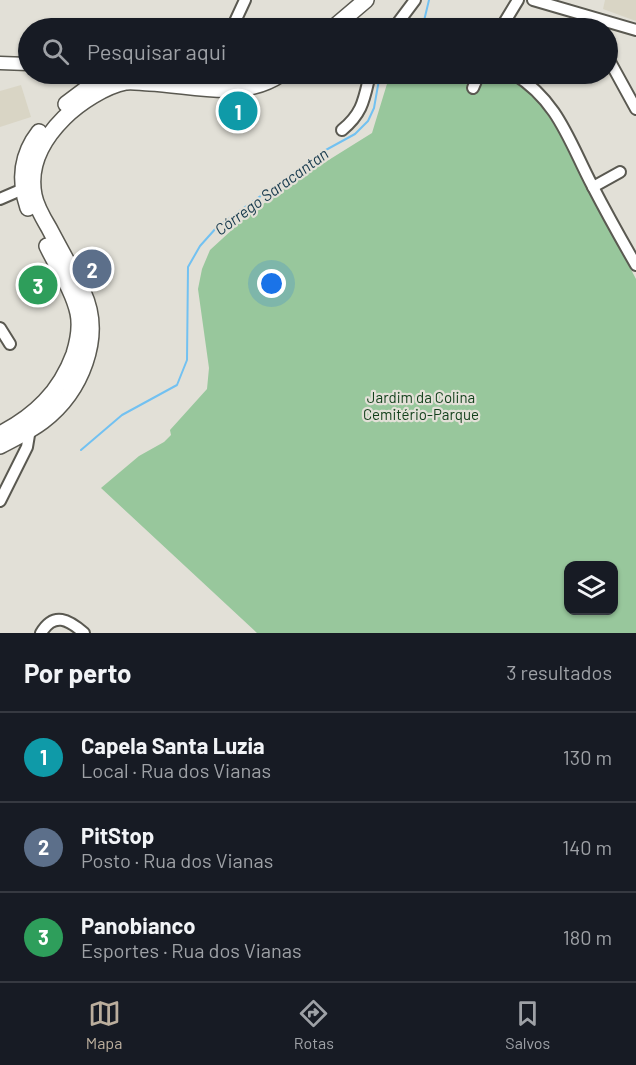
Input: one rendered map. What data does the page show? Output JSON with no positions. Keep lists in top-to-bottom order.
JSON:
{
  "water": ["Córrego Saracantan"],
  "parks": ["Jardim da Colina Cemitério-Parque"],
  "page": {
    "search": "Pesquisar aqui",
    "pins": ["1", "2", "3"],
    "heading": ["Por perto", "3 resultados"],
    "list": [
      {
        "mark": "1",
        "name": "Capela Santa Luzia",
        "note": "Local · Rua dos Vianas",
        "value": "130 m"
      },
      {
        "mark": "2",
        "name": "PitStop",
        "note": "Posto · Rua dos Vianas",
        "value": "140 m"
      },
      {
        "mark": "3",
        "name": "Panobianco",
        "note": "Esportes · Rua dos Vianas",
        "value": "180 m"
      }
    ],
    "nav": ["Mapa", "Rotas", "Salvos"]
  }
}
